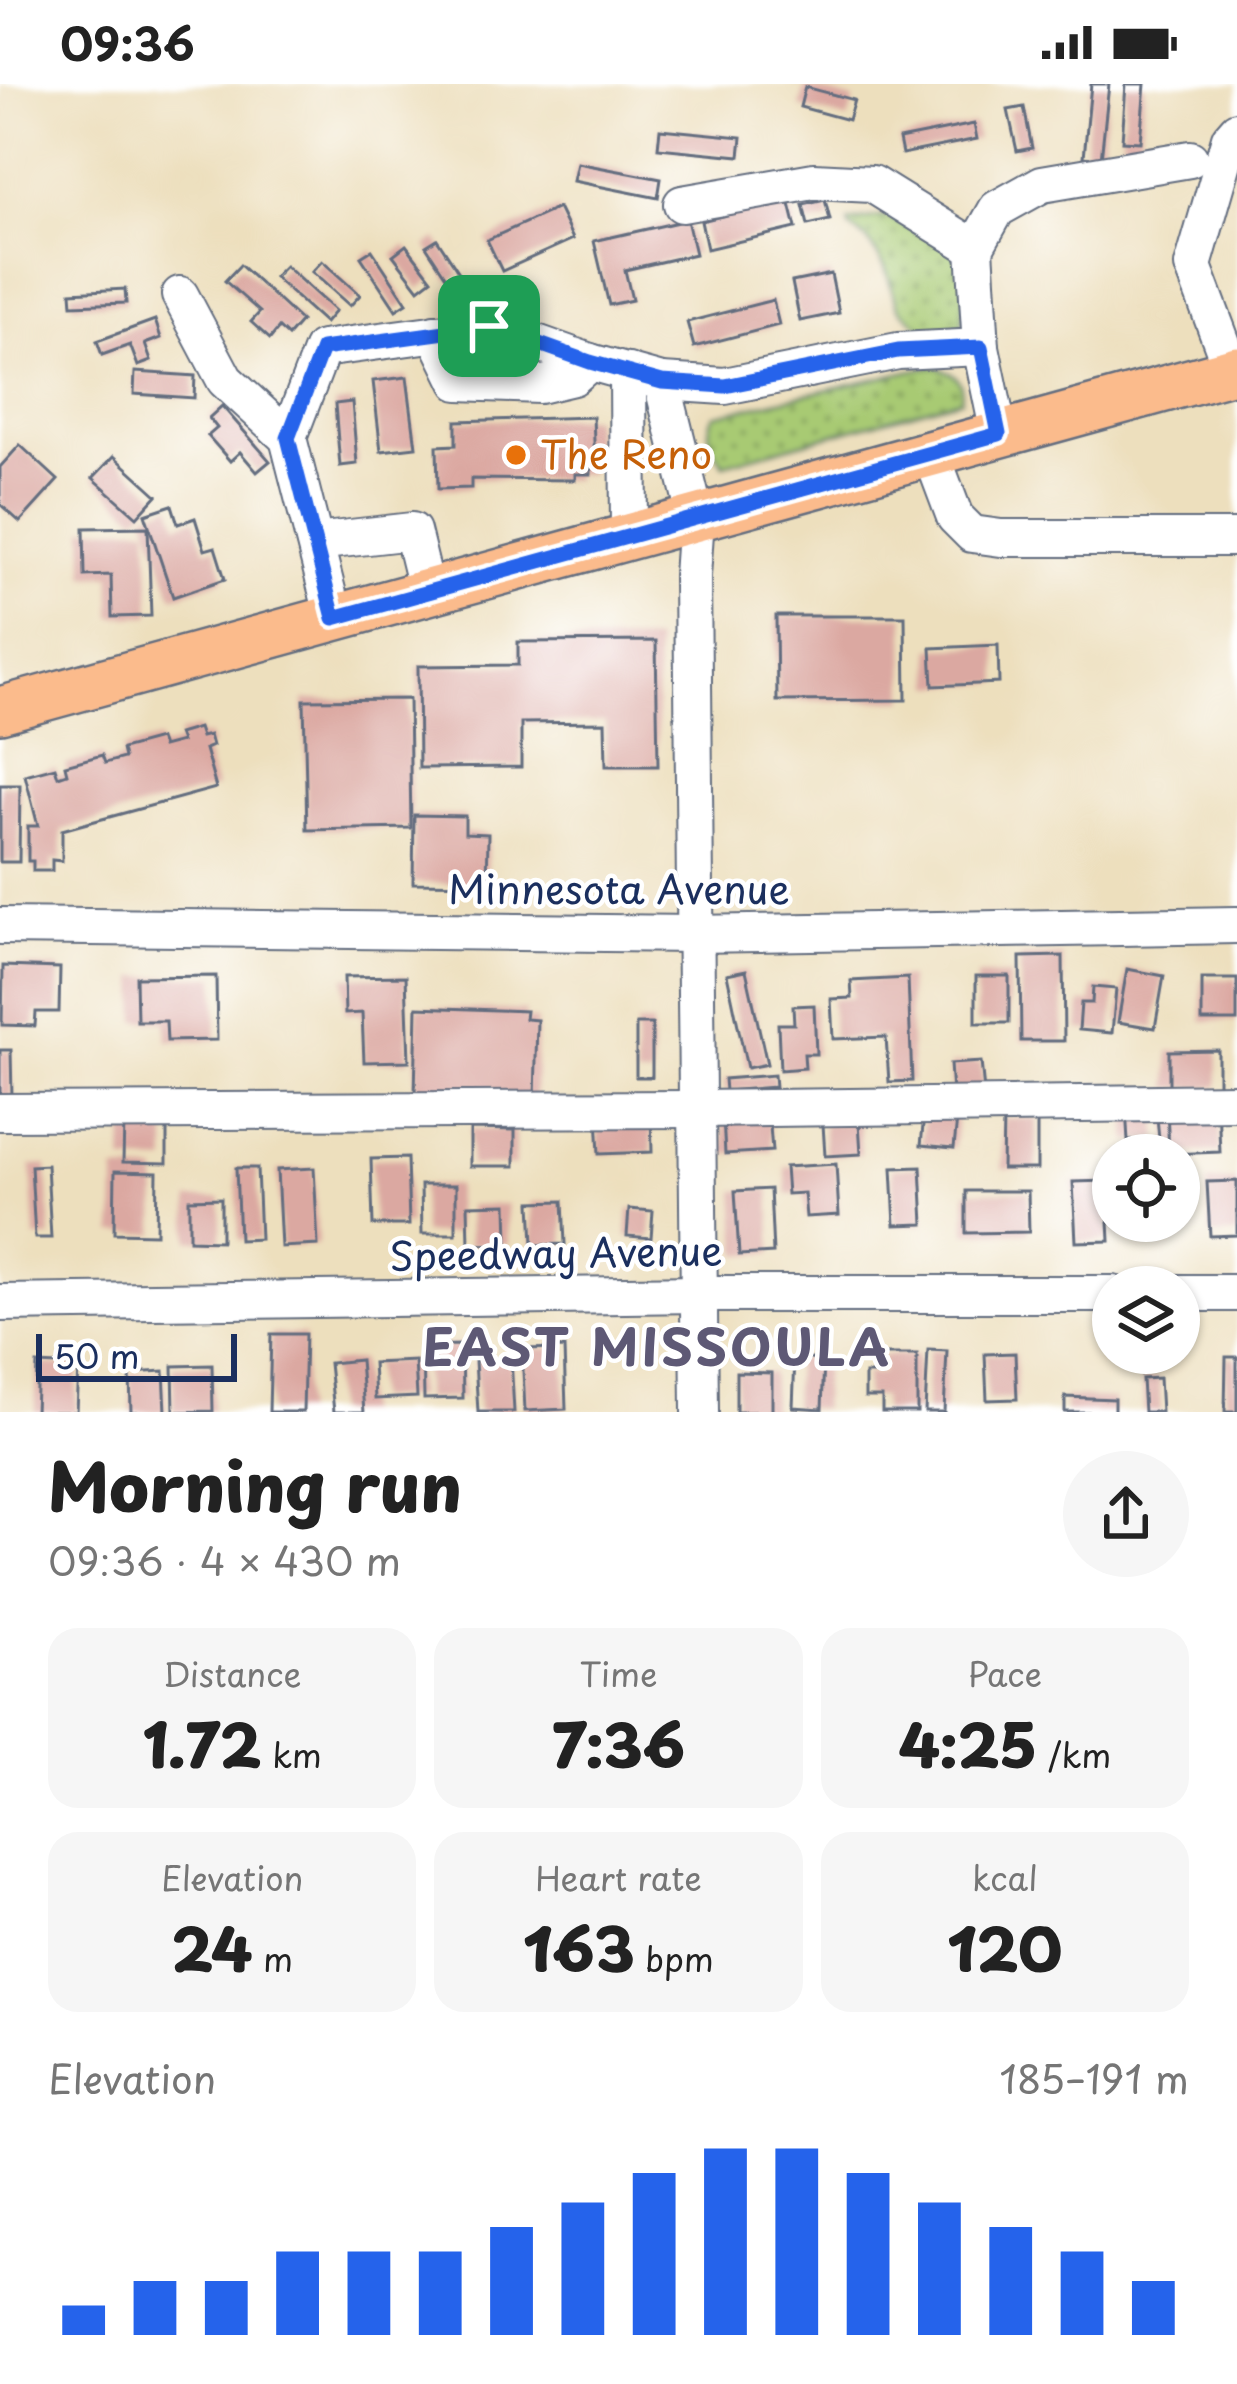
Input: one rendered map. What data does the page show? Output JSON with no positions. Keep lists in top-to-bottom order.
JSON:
{
  "streets": {
    "street": ["Minnesota Avenue", "Speedway Avenue"]
  },
  "districts": ["EAST MISSOULA"],
  "places": ["The Reno"],
  "scale_bar": "50 m",
  "page": {
    "status": "09:36",
    "scale": "50 m",
    "heading": ["Morning run", "09:36 · 4 × 430 m"],
    "stats": [
      ["Distance", "1.72 km"],
      ["Time", "7:36"],
      ["Pace", "4:25 /km"],
      ["Elevation", "24 m"],
      ["Heart rate", "163 bpm"],
      ["kcal", "120"]
    ],
    "chart": ["Elevation", "185–191 m"]
  }
}
